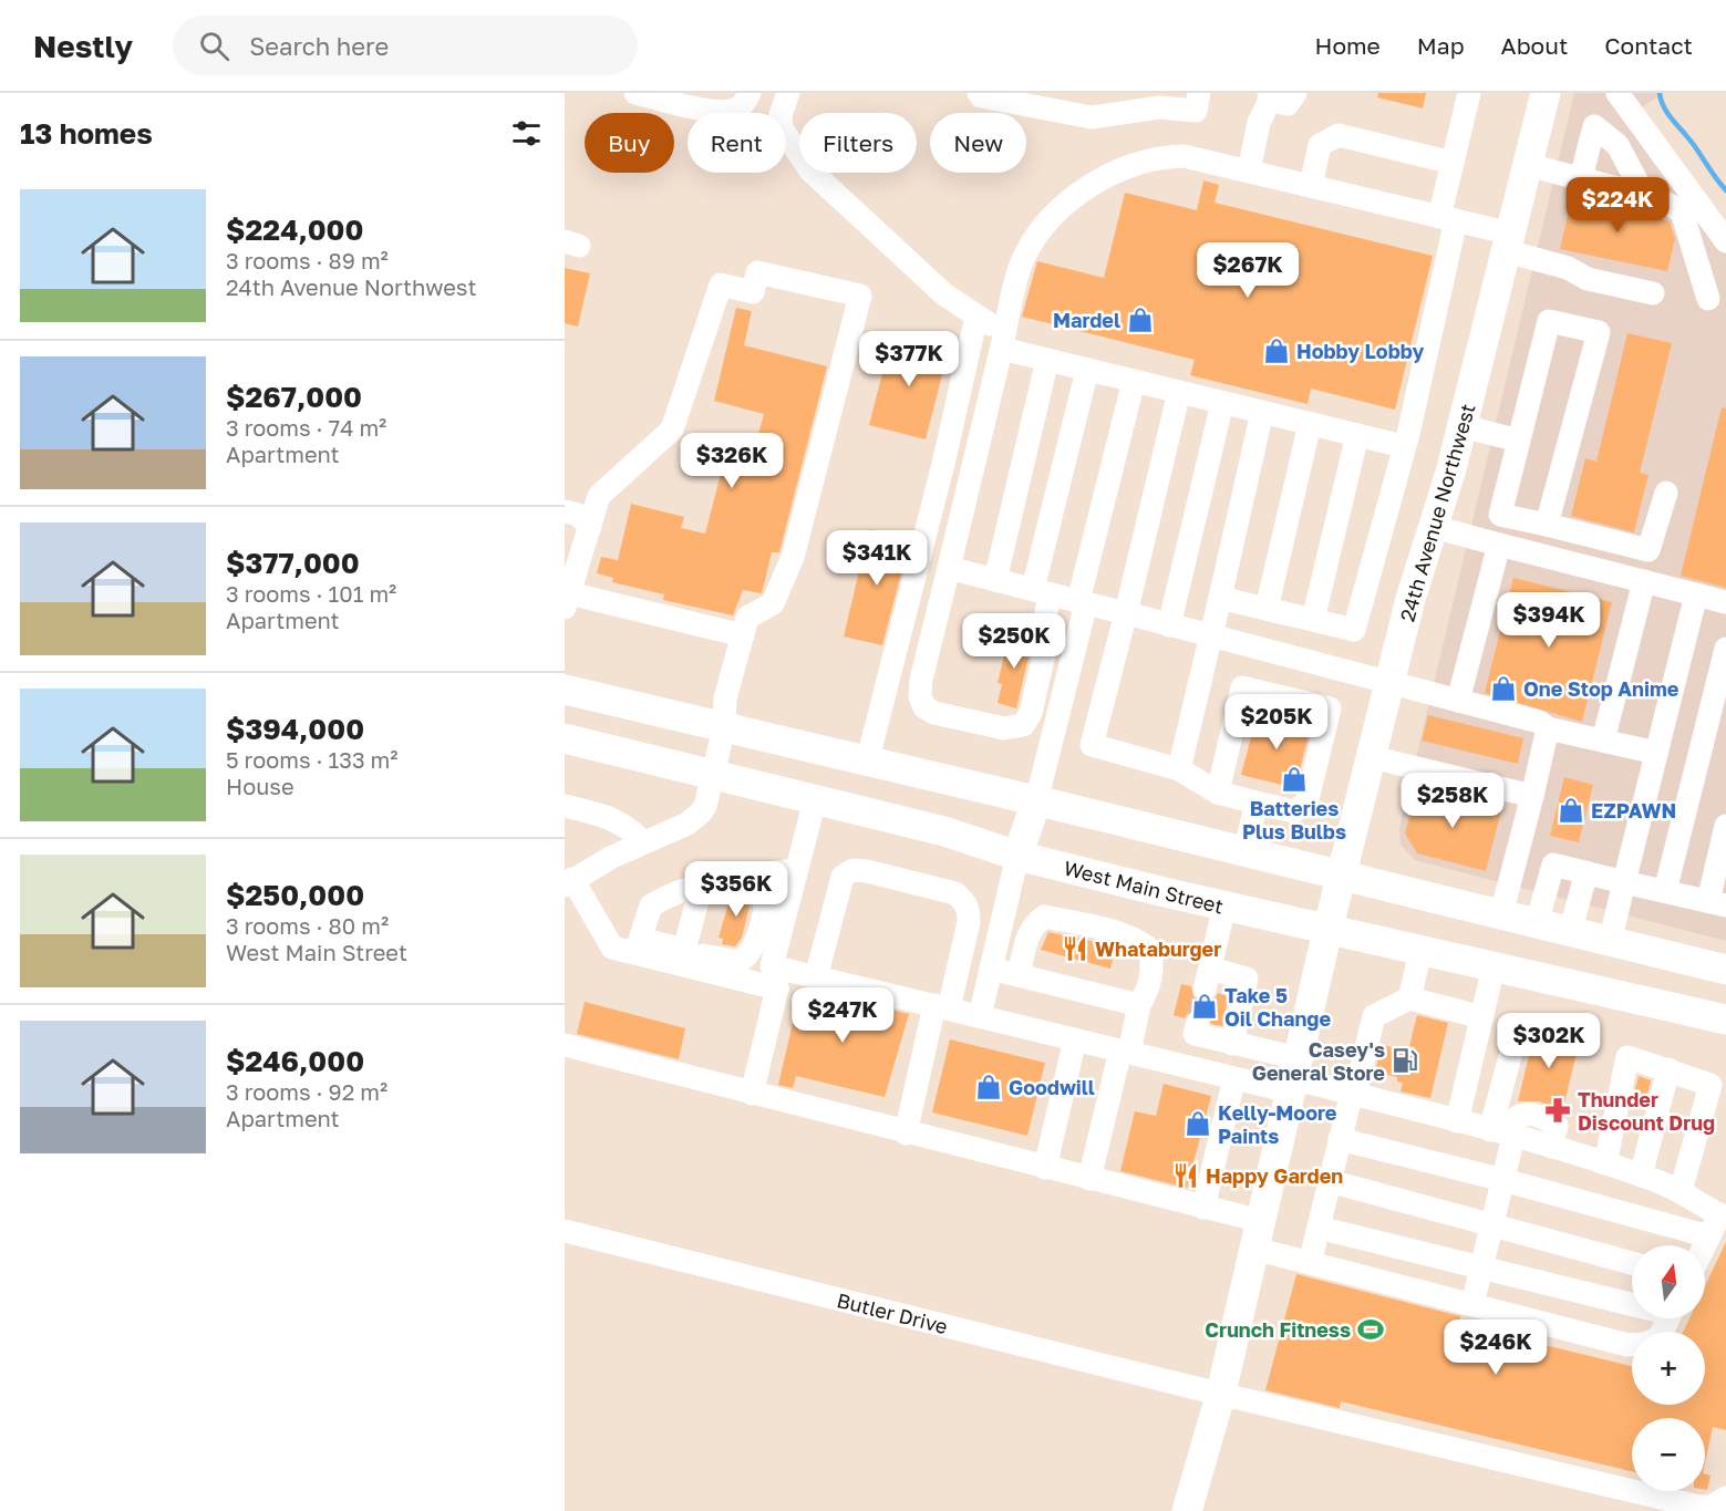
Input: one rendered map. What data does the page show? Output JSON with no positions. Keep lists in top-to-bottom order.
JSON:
{
  "streets": {
    "main road": ["24th Avenue Northwest", "West Main Street"],
    "street": ["Butler Drive"]
  },
  "crossings": [
    ["24th Avenue Northwest", "West Main Street"],
    ["24th Avenue Northwest", "Butler Drive"]
  ],
  "places": {
    "shop": [
      "Mardel",
      "Hobby Lobby",
      "One Stop Anime",
      "Batteries Plus Bulbs",
      "EZPAWN",
      "Take 5 Oil Change",
      "Goodwill",
      "Kelly-Moore Paints"
    ],
    "restaurant": ["Whataburger", "Happy Garden"],
    "fuel station": ["Casey's General Store"],
    "pharmacy": ["Thunder Discount Drug"],
    "sports": ["Crunch Fitness"]
  },
  "north": "top",
  "page": {
    "header": "Nestly",
    "search": "Search here",
    "nav": [
      "Home",
      "Map",
      "About",
      "Contact"
    ],
    "heading": "13 homes",
    "chip": [
      "Buy",
      "Rent",
      "Filters",
      "New"
    ],
    "list": [
      {
        "name": "$224,000",
        "note": "3 rooms · 89 m² · 24th Avenue Northwest"
      },
      {
        "name": "$267,000",
        "note": "3 rooms · 74 m² · Apartment"
      },
      {
        "name": "$377,000",
        "note": "3 rooms · 101 m² · Apartment"
      },
      {
        "name": "$394,000",
        "note": "5 rooms · 133 m² · House"
      },
      {
        "name": "$250,000",
        "note": "3 rooms · 80 m² · West Main Street"
      },
      {
        "name": "$246,000",
        "note": "3 rooms · 92 m² · Apartment"
      }
    ],
    "price": [
      "$224K",
      "$267K",
      "$377K",
      "$326K",
      "$341K",
      "$394K",
      "$250K",
      "$205K",
      "$258K",
      "$356K",
      "$247K",
      "$302K",
      "$246K"
    ],
    "map_buttons": ["+", "−"]
  }
}
